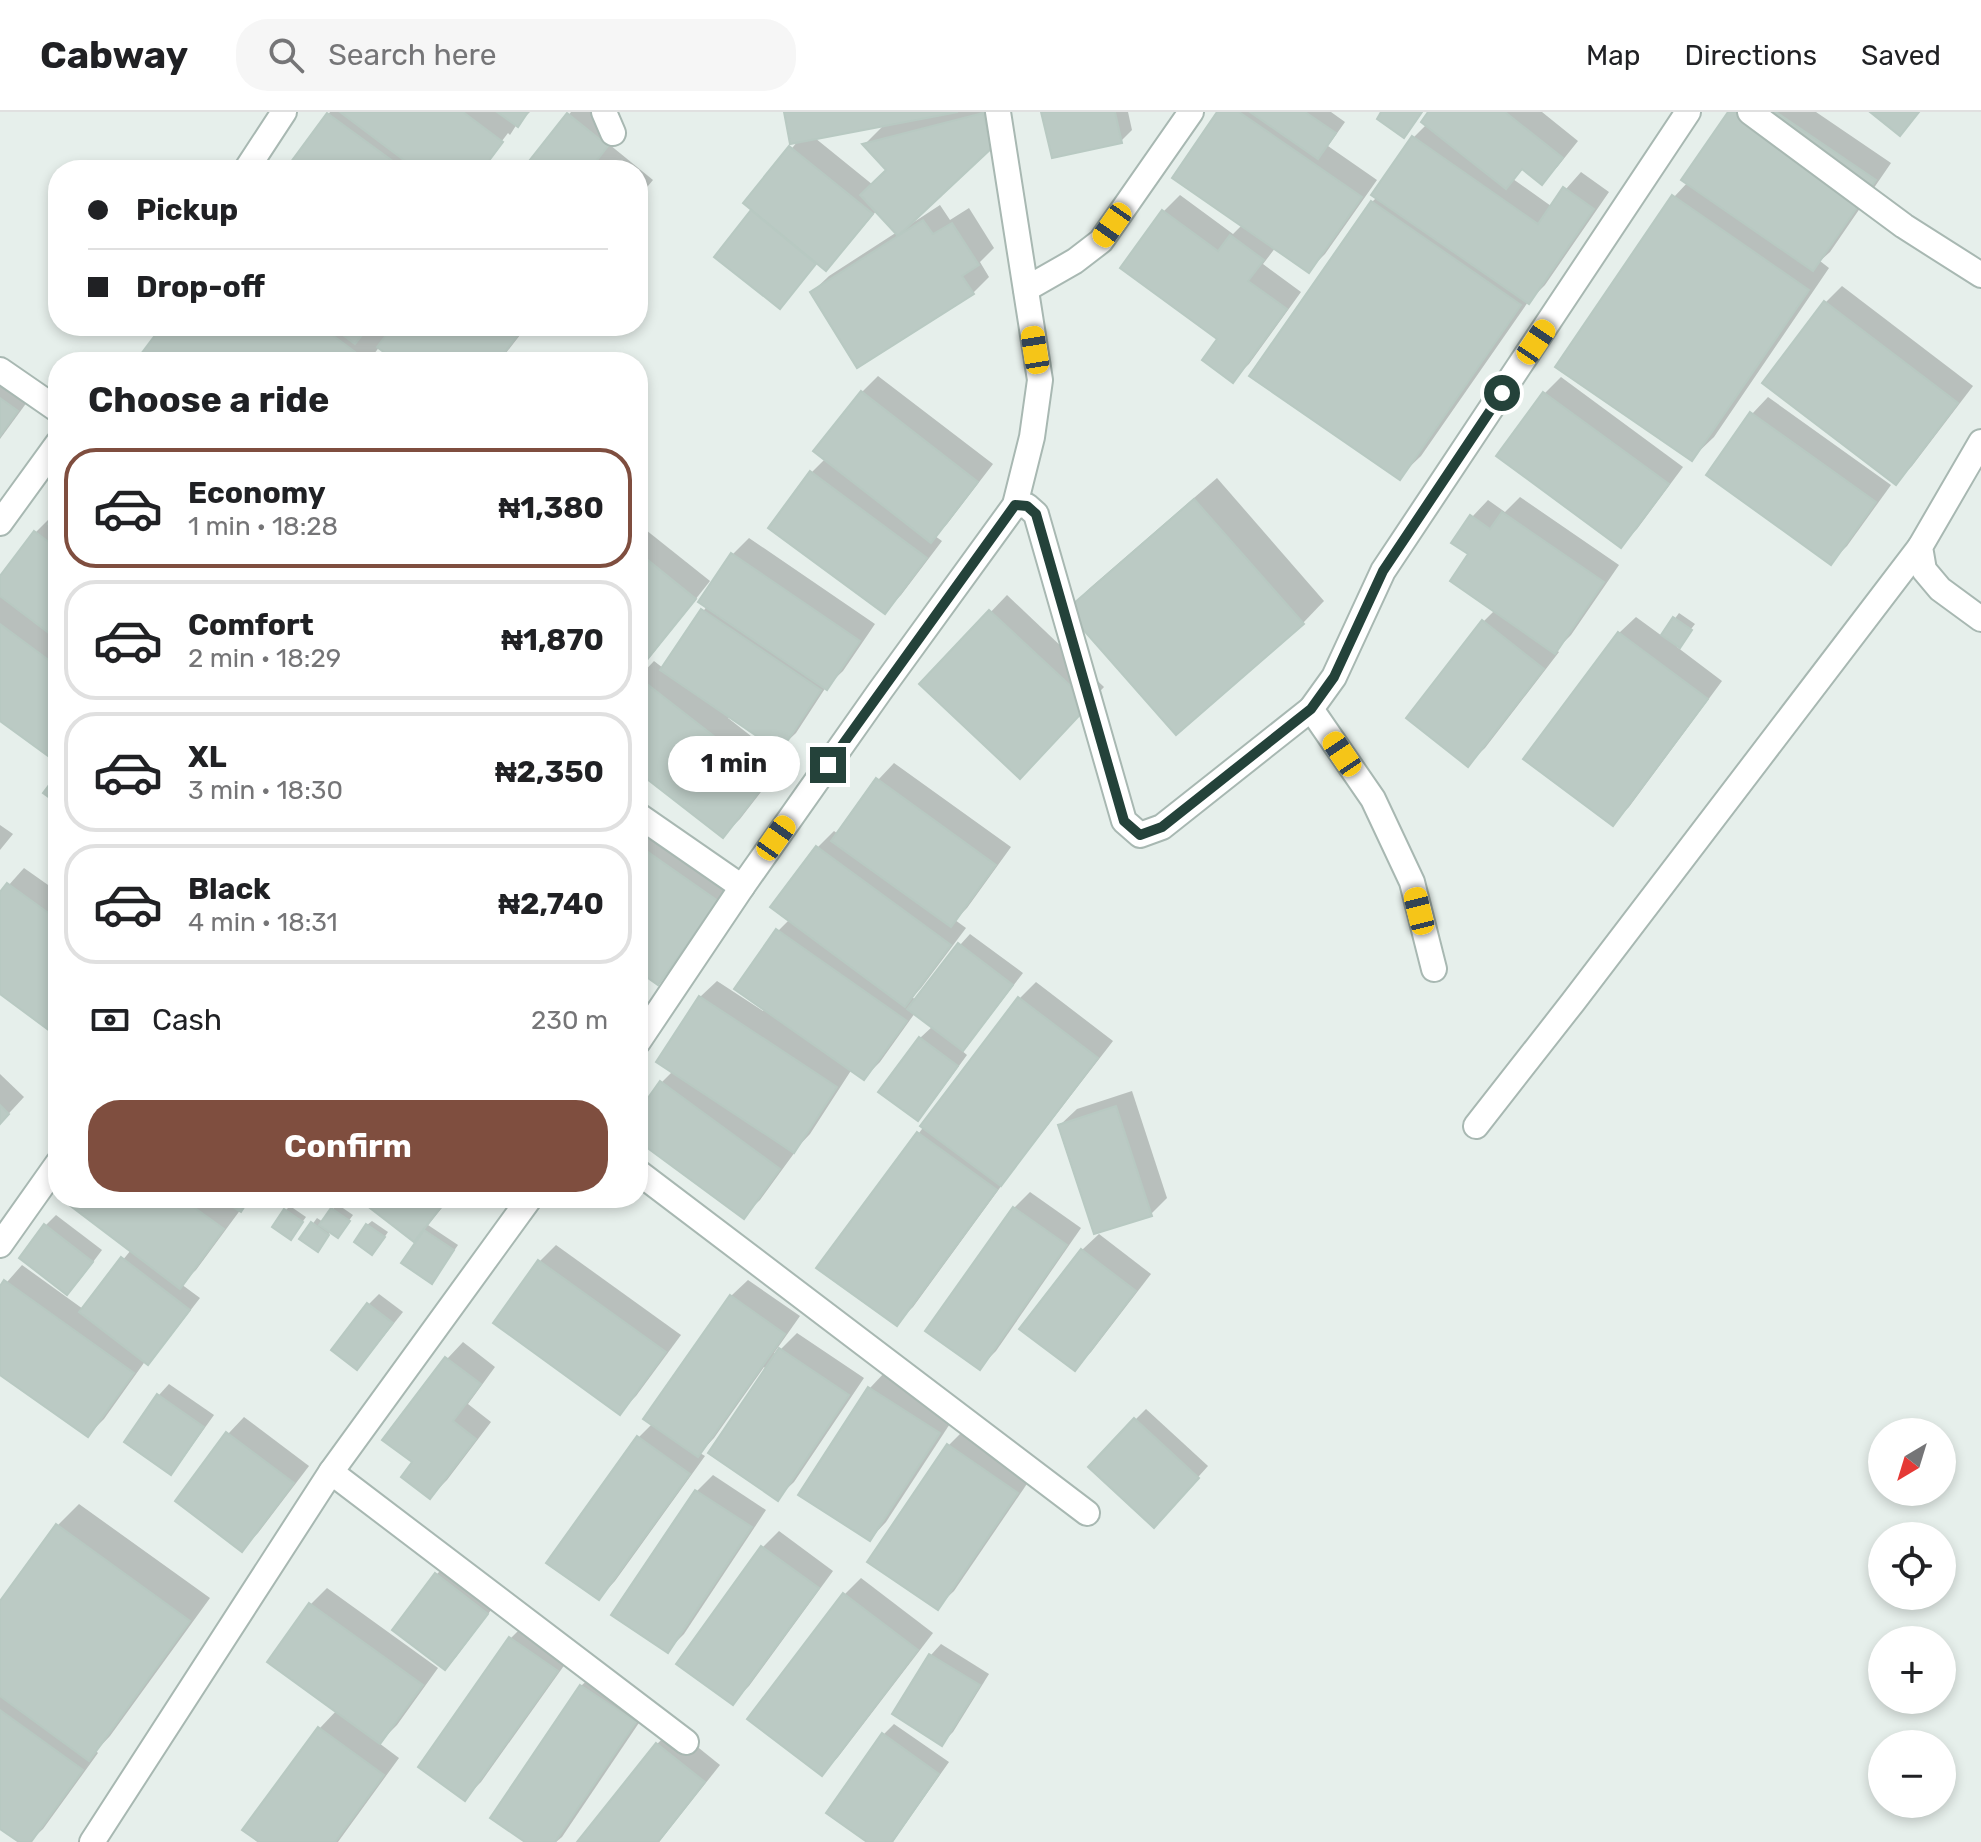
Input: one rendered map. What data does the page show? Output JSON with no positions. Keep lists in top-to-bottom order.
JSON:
{
  "north": "bottom left",
  "page": {
    "header": "Cabway",
    "search": "Search here",
    "nav": ["Map", "Directions", "Saved"],
    "banner": ["Pickup", "Drop-off"],
    "heading": "Choose a ride",
    "list": [
      {
        "name": "Economy",
        "note": "1 min · 18:28",
        "value": "₦1,380"
      },
      {
        "name": "Comfort",
        "note": "2 min · 18:29",
        "value": "₦1,870"
      },
      {
        "name": "XL",
        "note": "3 min · 18:30",
        "value": "₦2,350"
      },
      {
        "name": "Black",
        "note": "4 min · 18:31",
        "value": "₦2,740"
      }
    ],
    "bubble": "1 min",
    "pay": ["Cash", "230 m"],
    "buttons": "Confirm",
    "map_buttons": ["+", "−"]
  }
}
